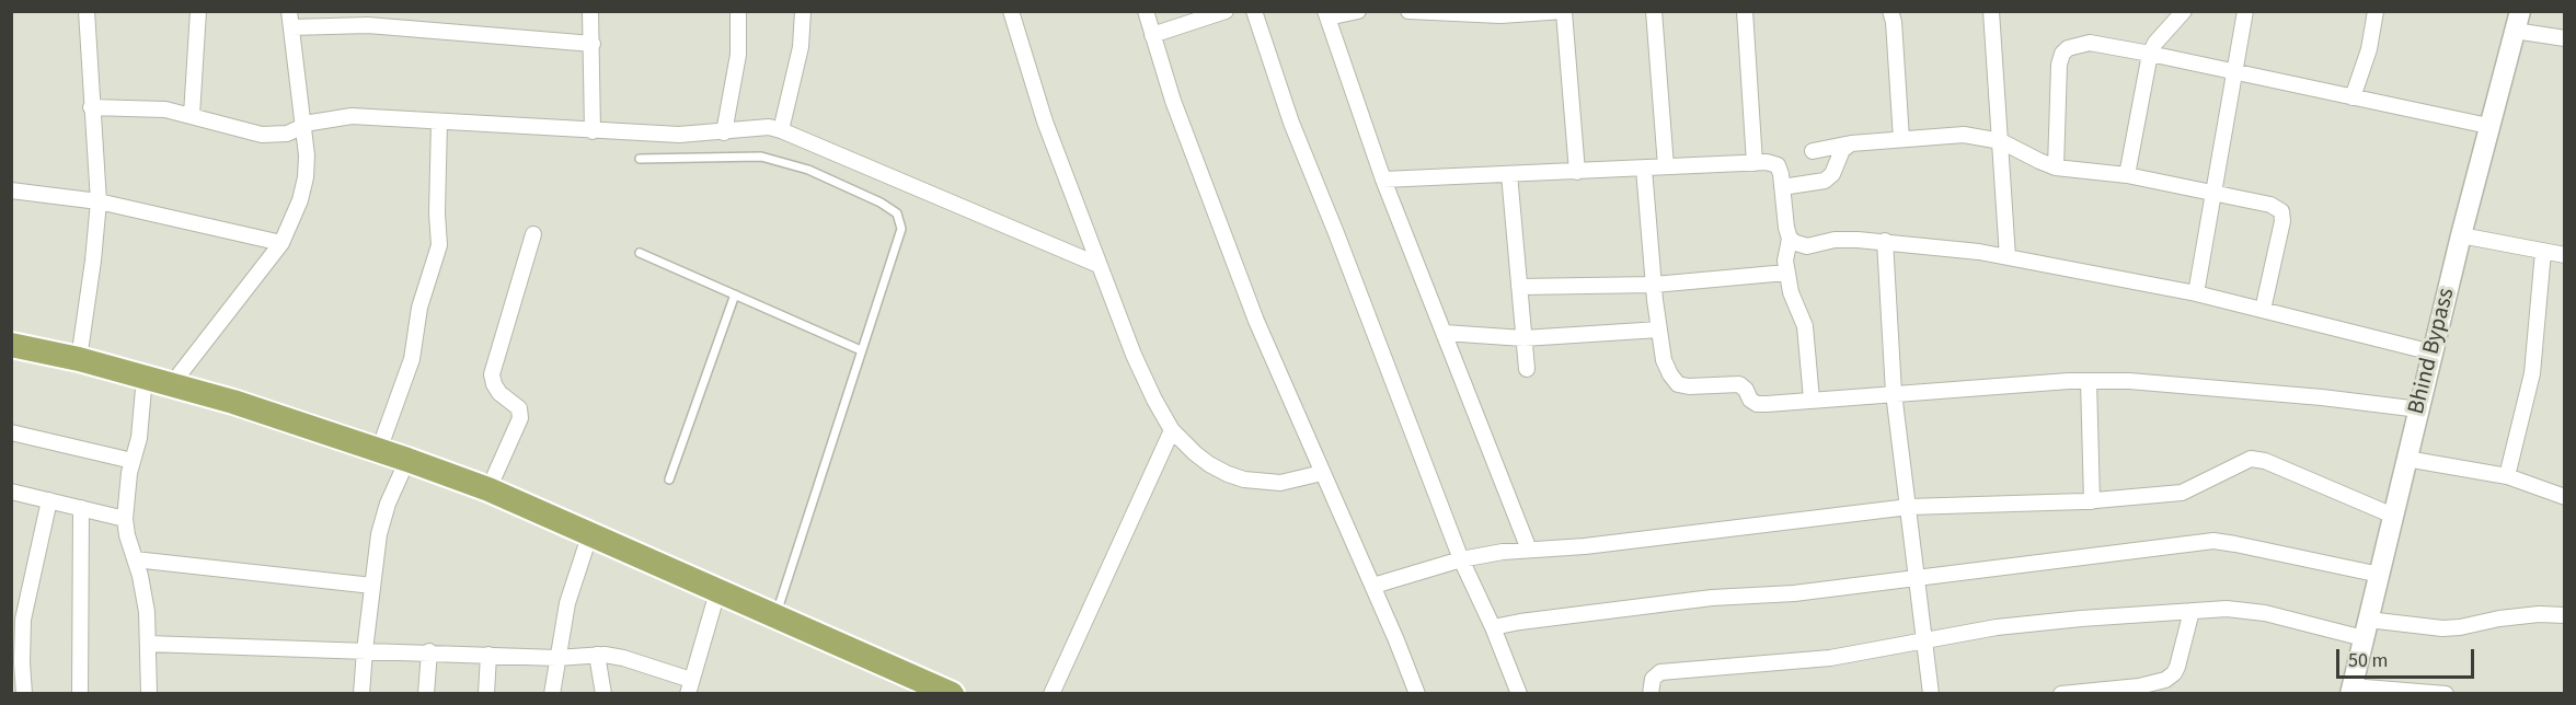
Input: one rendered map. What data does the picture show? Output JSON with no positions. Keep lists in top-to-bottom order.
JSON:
{
  "streets": {
    "street": ["Bhind Bypass"]
  },
  "scale_bar": "50 m"
}
